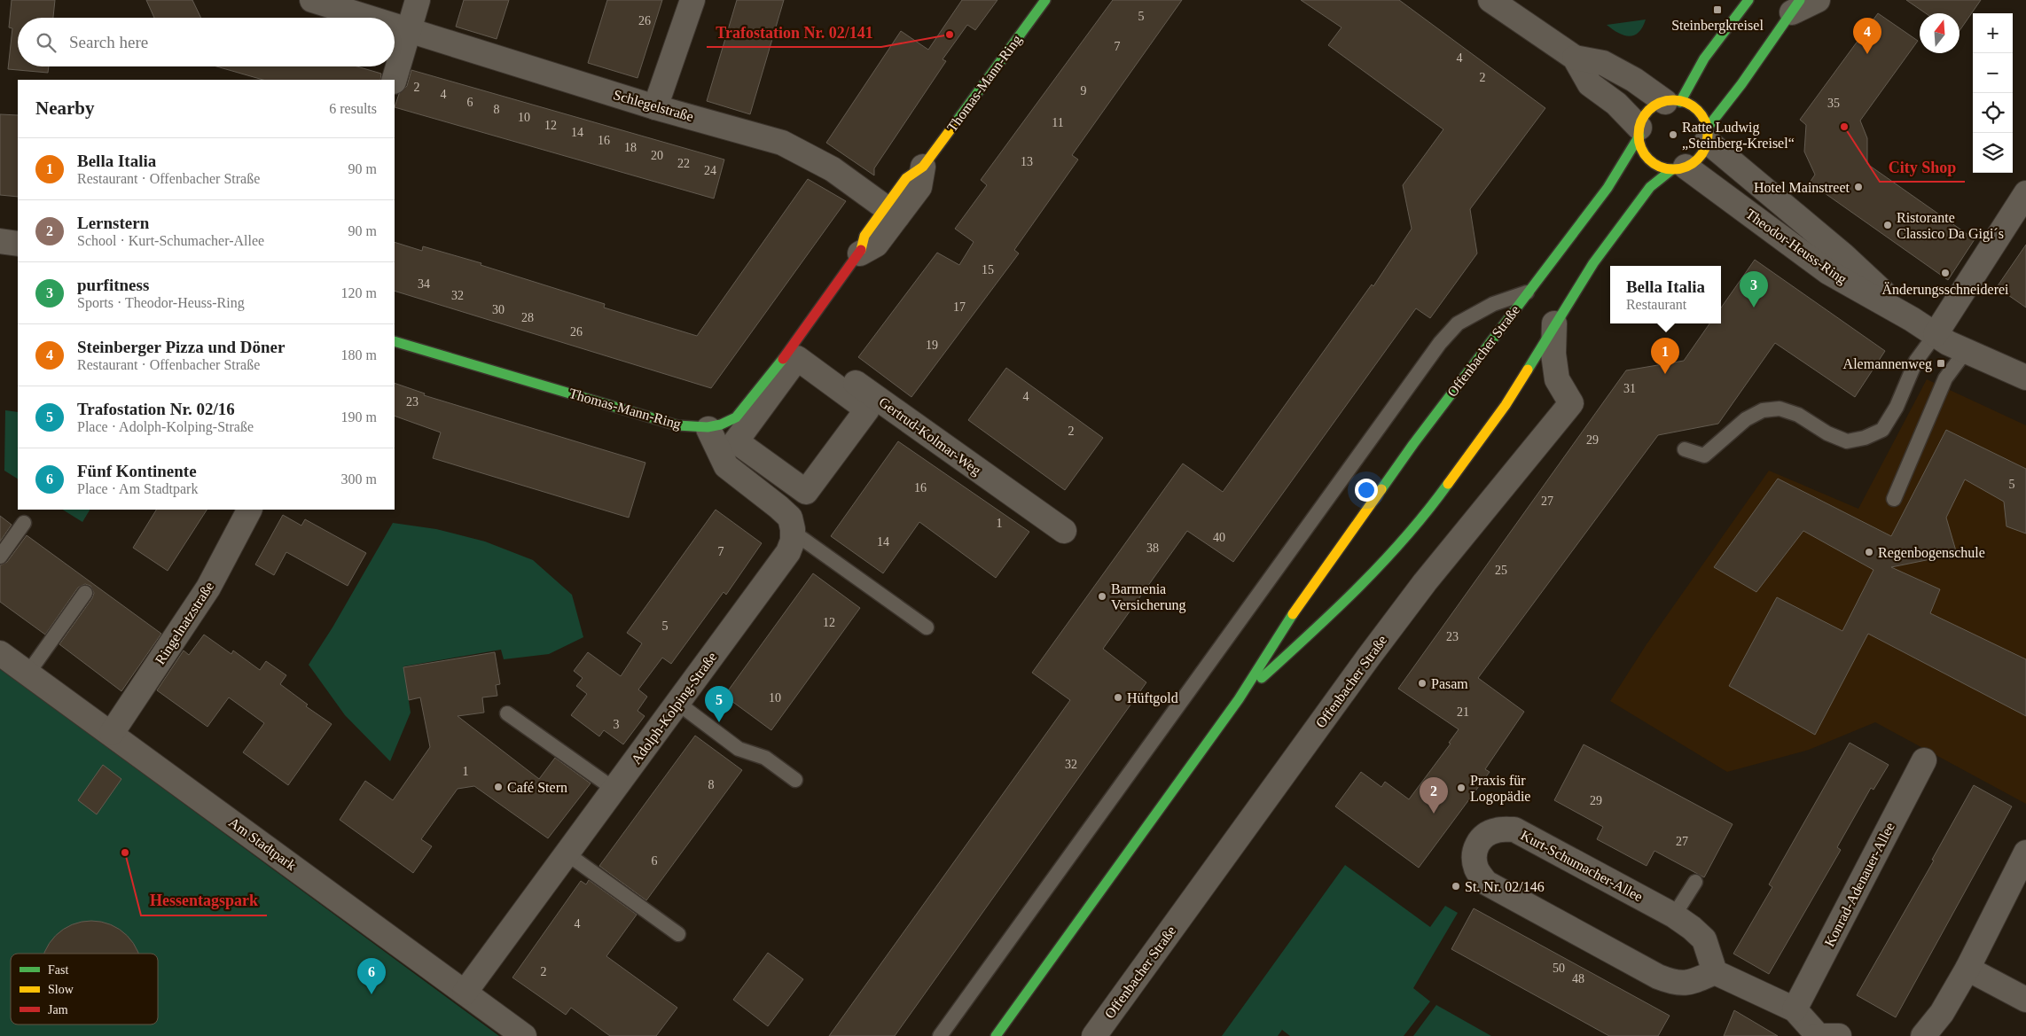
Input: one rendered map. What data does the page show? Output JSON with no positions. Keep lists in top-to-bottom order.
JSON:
{
  "streets": {
    "main road": ["Thomas-Mann-Ring", "Offenbacher Straße"],
    "street": [
      "Schlegelstraße",
      "Theodor-Heuss-Ring",
      "Gertrud-Kolmar-Weg",
      "Ringelnatzstraße",
      "Adolph-Kolping-Straße",
      "Am Stadtpark",
      "Kurt-Schumacher-Allee",
      "Konrad-Adenauer-Allee"
    ]
  },
  "crossings": [
    ["Thomas-Mann-Ring", "Schlegelstraße"],
    ["Thomas-Mann-Ring", "Gertrud-Kolmar-Weg"],
    ["Theodor-Heuss-Ring", "Offenbacher Straße"],
    ["Ringelnatzstraße", "Am Stadtpark"],
    ["Adolph-Kolping-Straße", "Am Stadtpark"]
  ],
  "places": {
    "transit": ["Steinbergkreisel", "Alemannenweg"],
    "other": [
      "Trafostation Nr. 02/141",
      "City Shop",
      "Ratte Ludwig „Steinberg-Kreisel“",
      "Hotel Mainstreet",
      "Ristorante Classico Da Gigi´s",
      "Änderungsschneiderei",
      "Regenbogenschule",
      "Barmenia Versicherung",
      "Pasam",
      "Hüftgold",
      "Café Stern",
      "Praxis für Logopädie",
      "Hessentagspark",
      "St. Nr. 02/146"
    ]
  },
  "house_numbers": [
    "5",
    "26",
    "7",
    "4",
    "2",
    "2",
    "9",
    "4",
    "6",
    "35",
    "8",
    "10",
    "11",
    "12",
    "14",
    "16",
    "18",
    "20",
    "13",
    "22",
    "24",
    "15",
    "34",
    "32",
    "17",
    "30",
    "28",
    "26",
    "19",
    "31",
    "4",
    "23",
    "2",
    "29",
    "5",
    "16",
    "27",
    "1",
    "40",
    "14",
    "38",
    "7",
    "25",
    "12",
    "5",
    "23",
    "10",
    "21",
    "3",
    "32",
    "1",
    "8",
    "29",
    "27",
    "6",
    "4",
    "50",
    "2",
    "48"
  ],
  "legend": ["Fast", "Slow", "Jam"],
  "north": "top",
  "page": {
    "map_buttons": ["+", "−"],
    "pins": [
      "4",
      "3",
      "1",
      "5",
      "2",
      "6"
    ],
    "search": "Search here",
    "heading": ["Nearby", "6 results"],
    "list": [
      {
        "mark": "1",
        "name": "Bella Italia",
        "note": "Restaurant · Offenbacher Straße",
        "value": "90 m"
      },
      {
        "mark": "2",
        "name": "Lernstern",
        "note": "School · Kurt-Schumacher-Allee",
        "value": "90 m"
      },
      {
        "mark": "3",
        "name": "purfitness",
        "note": "Sports · Theodor-Heuss-Ring",
        "value": "120 m"
      },
      {
        "mark": "4",
        "name": "Steinberger Pizza und Döner",
        "note": "Restaurant · Offenbacher Straße",
        "value": "180 m"
      },
      {
        "mark": "5",
        "name": "Trafostation Nr. 02/16",
        "note": "Place · Adolph-Kolping-Straße",
        "value": "190 m"
      },
      {
        "mark": "6",
        "name": "Fünf Kontinente",
        "note": "Place · Am Stadtpark",
        "value": "300 m"
      }
    ],
    "popup": ["Bella Italia", "Restaurant"]
  }
}
